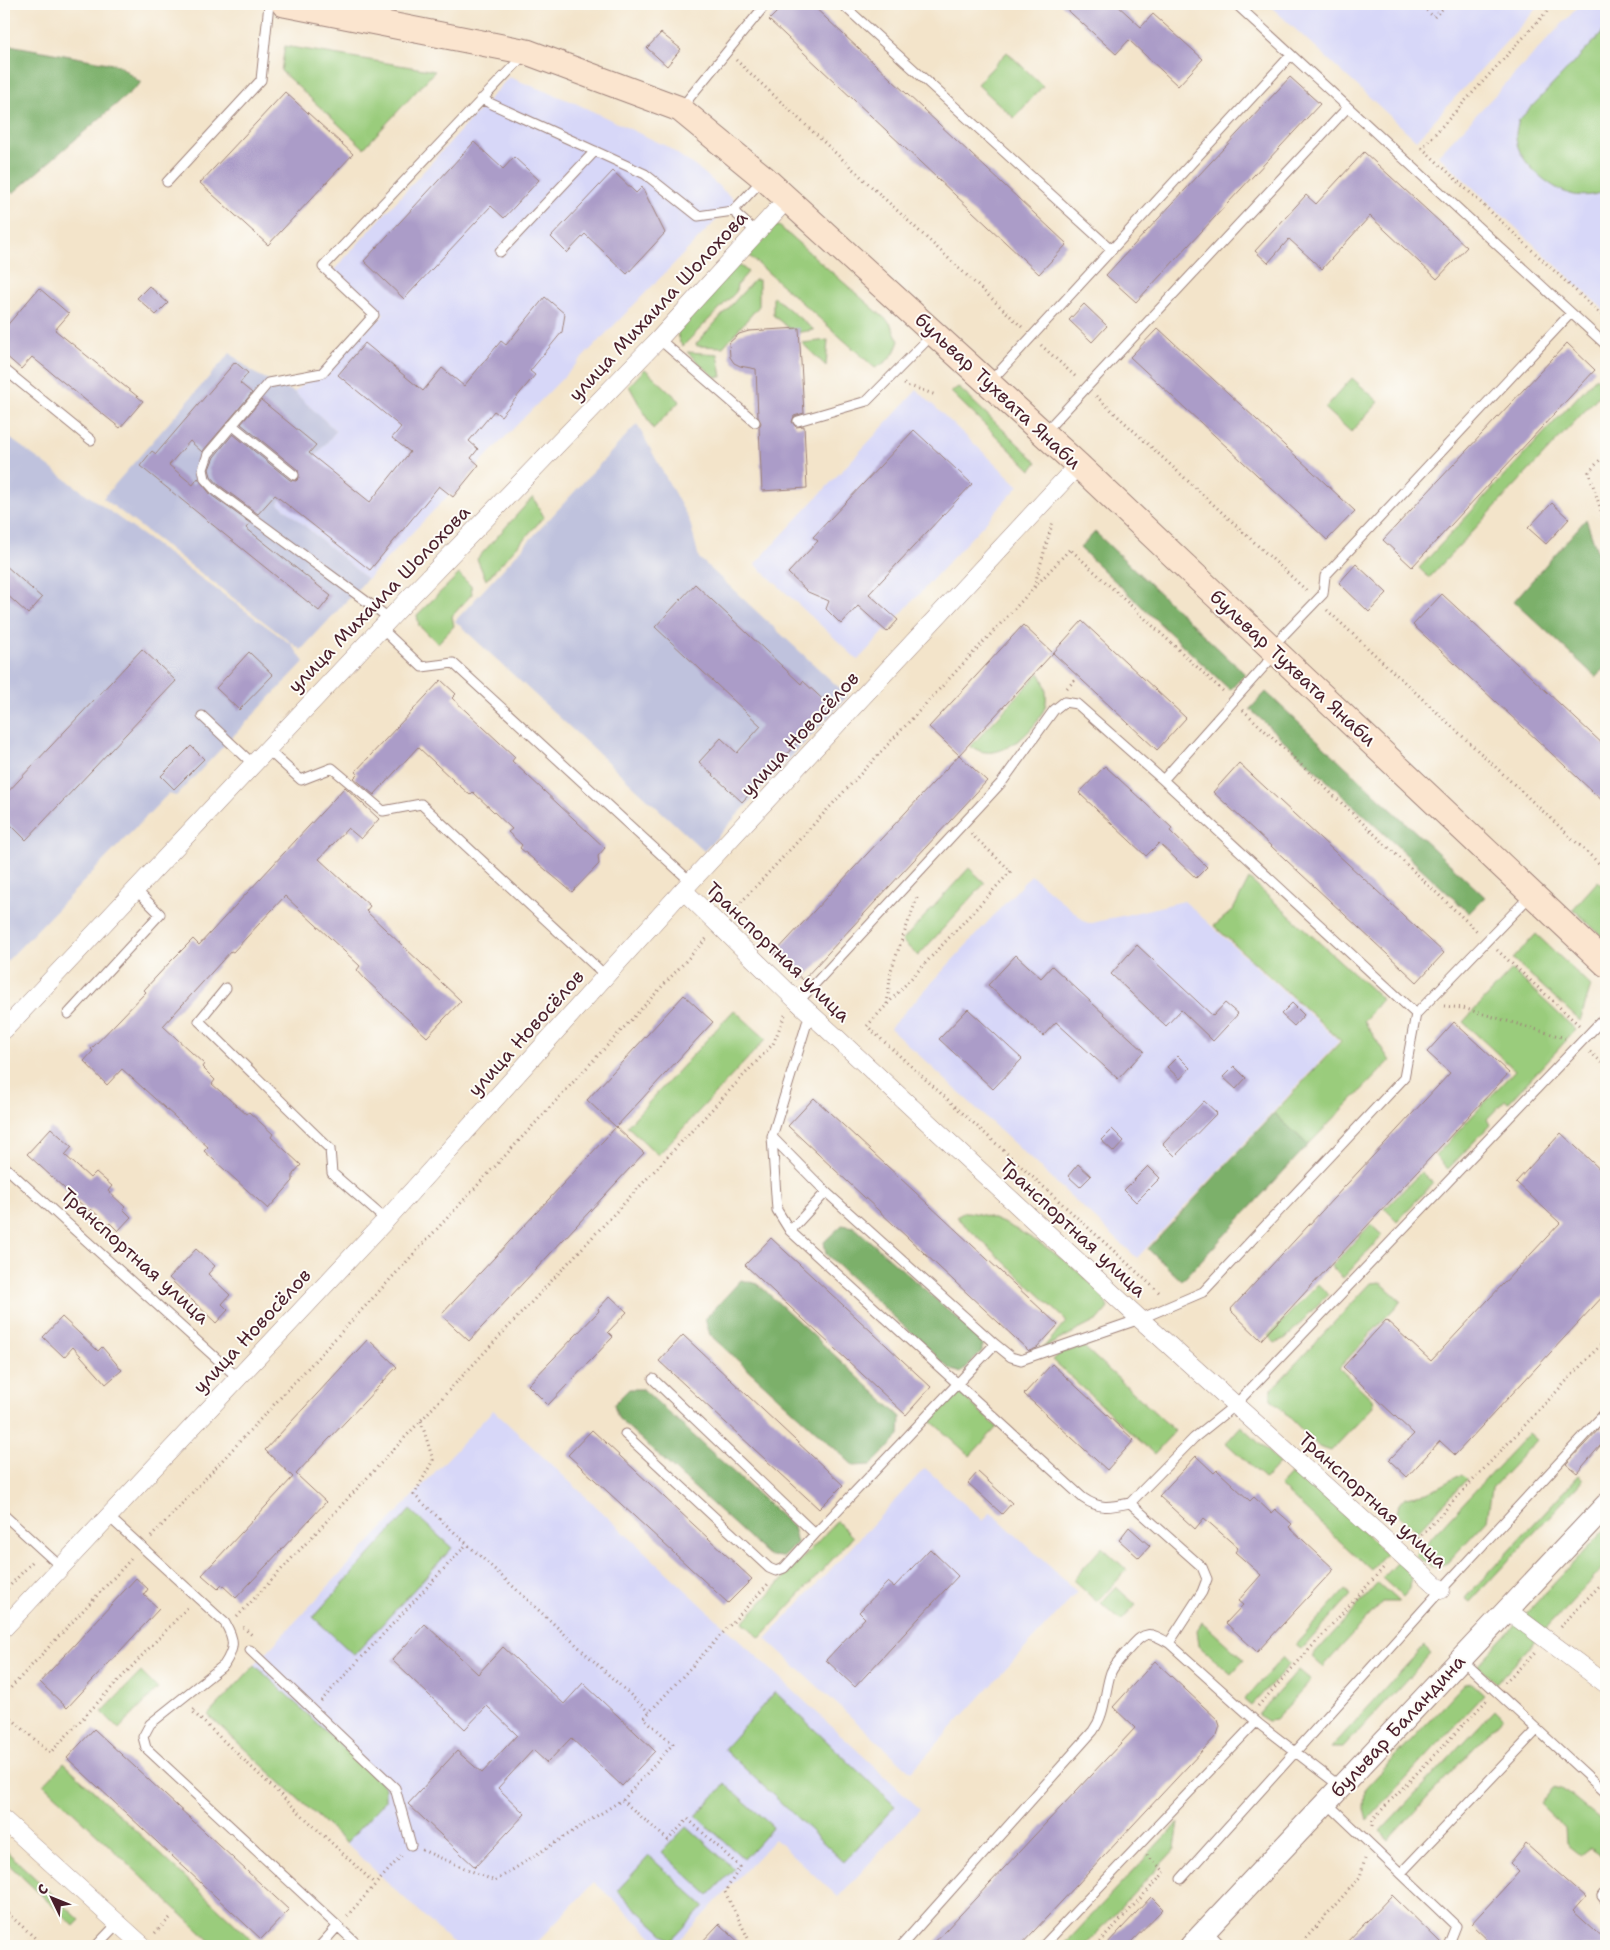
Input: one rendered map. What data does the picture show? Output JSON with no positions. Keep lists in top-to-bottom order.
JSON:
{
  "streets": {
    "main road": ["бульвар Тухвата Янаби"],
    "street": [
      "улица Михаила Шолохова",
      "улица Новосёлов",
      "Транспортная улица",
      "бульвар Баландина"
    ]
  },
  "crossings": [
    ["улица Михаила Шолохова", "бульвар Тухвата Янаби"],
    ["бульвар Тухвата Янаби", "улица Новосёлов"],
    ["улица Новосёлов", "Транспортная улица"]
  ],
  "north": "top left"
}
